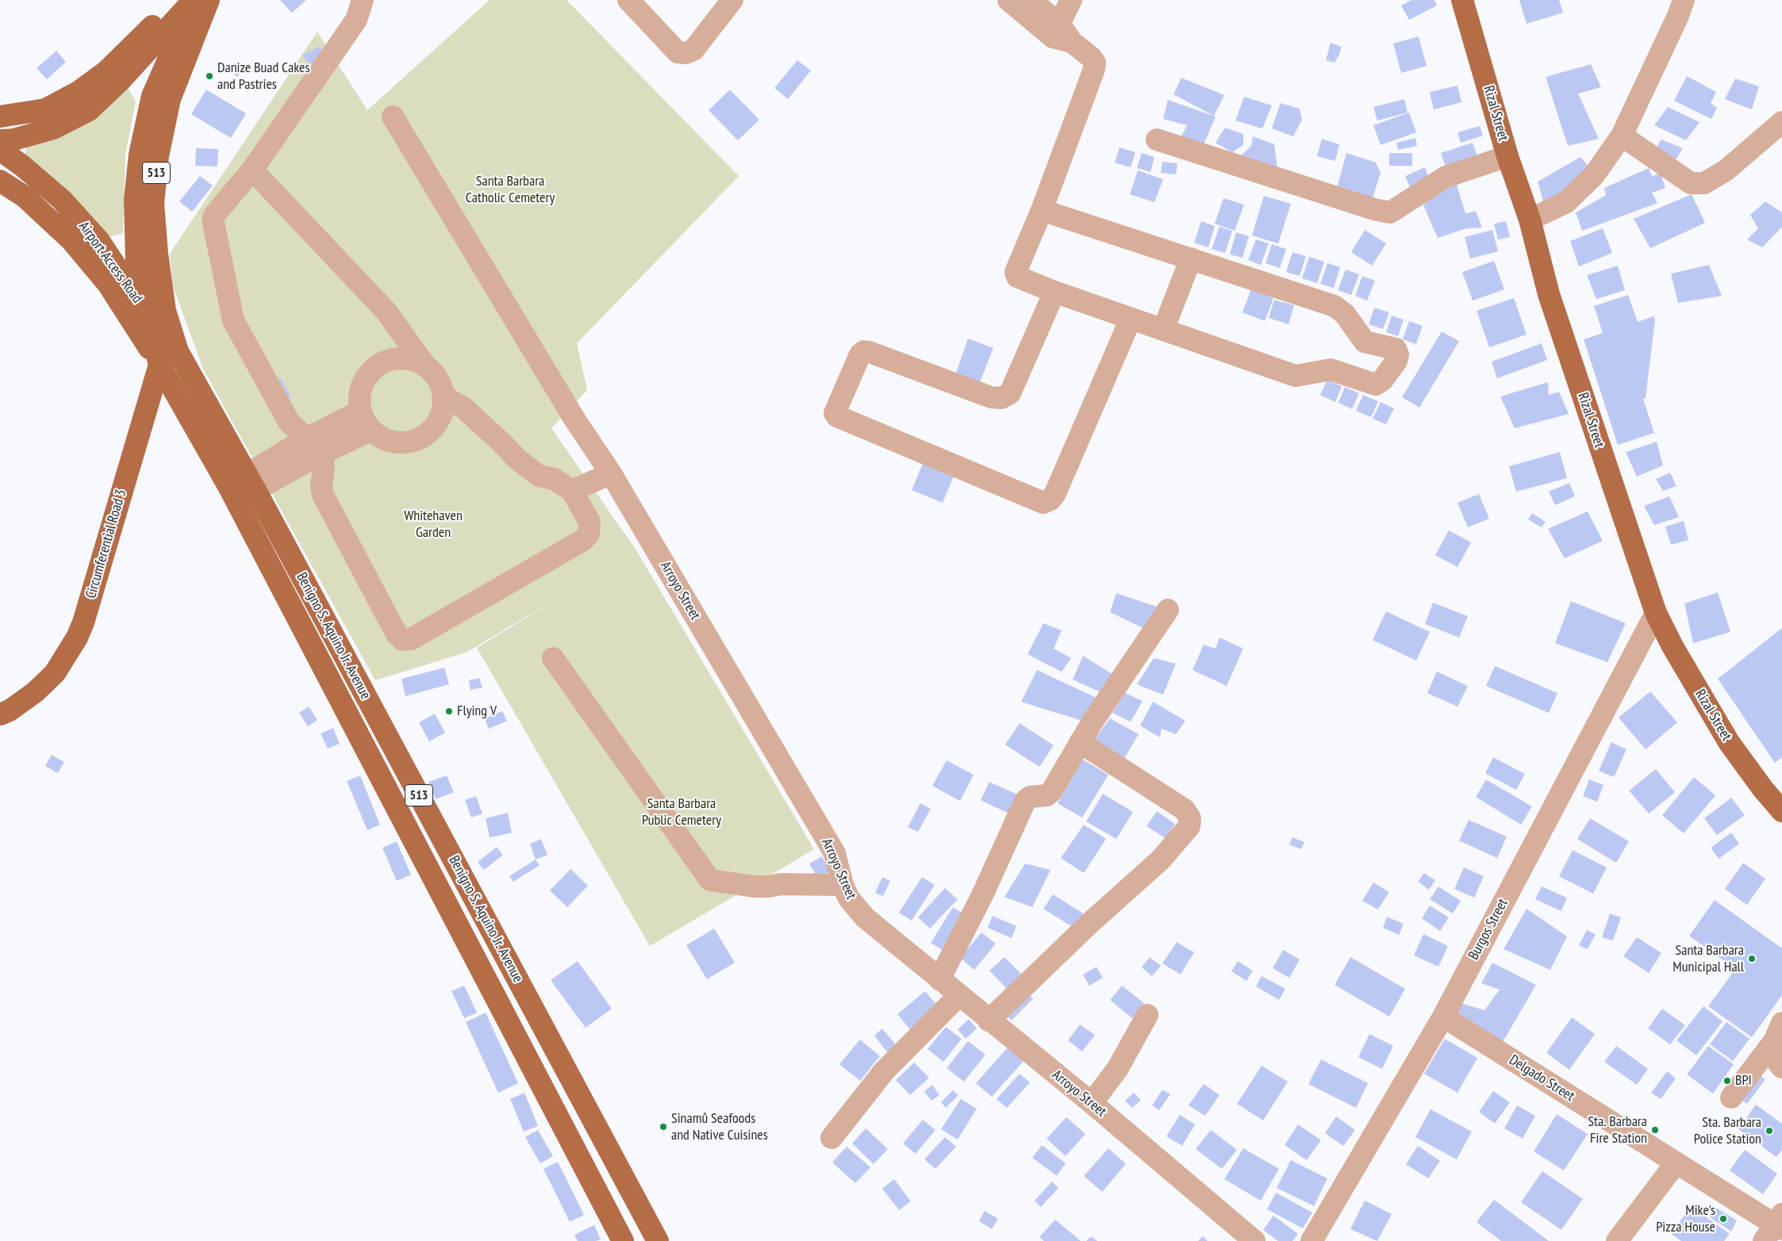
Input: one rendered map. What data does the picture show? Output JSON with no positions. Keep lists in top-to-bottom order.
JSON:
{
  "streets": {
    "main road": [
      "Rizal Street",
      "513",
      "Airport Access Road",
      "Circumferential Road 3",
      "Benigno S. Aquino Jr. Avenue"
    ],
    "street": ["Arroyo Street", "Burgos Street", "Delgado Street"]
  },
  "crossings": [
    ["Rizal Street", "Burgos Street"],
    ["Airport Access Road", "Circumferential Road 3"],
    ["Airport Access Road", "Benigno S. Aquino Jr. Avenue"],
    ["Circumferential Road 3", "Benigno S. Aquino Jr. Avenue"],
    ["Burgos Street", "Delgado Street"]
  ],
  "parks": ["Santa Barbara Catholic Cemetery", "Whitehaven Garden", "Santa Barbara Public Cemetery"],
  "places": [
    "Danize Buad Cakes and Pastries",
    "Flying V",
    "Santa Barbara Municipal Hall",
    "BPI",
    "Sinamû Seafoods and Native Cuisines",
    "Sta. Barbara Fire Station",
    "Sta. Barbara Police Station",
    "Mike's Pizza House"
  ]
}
